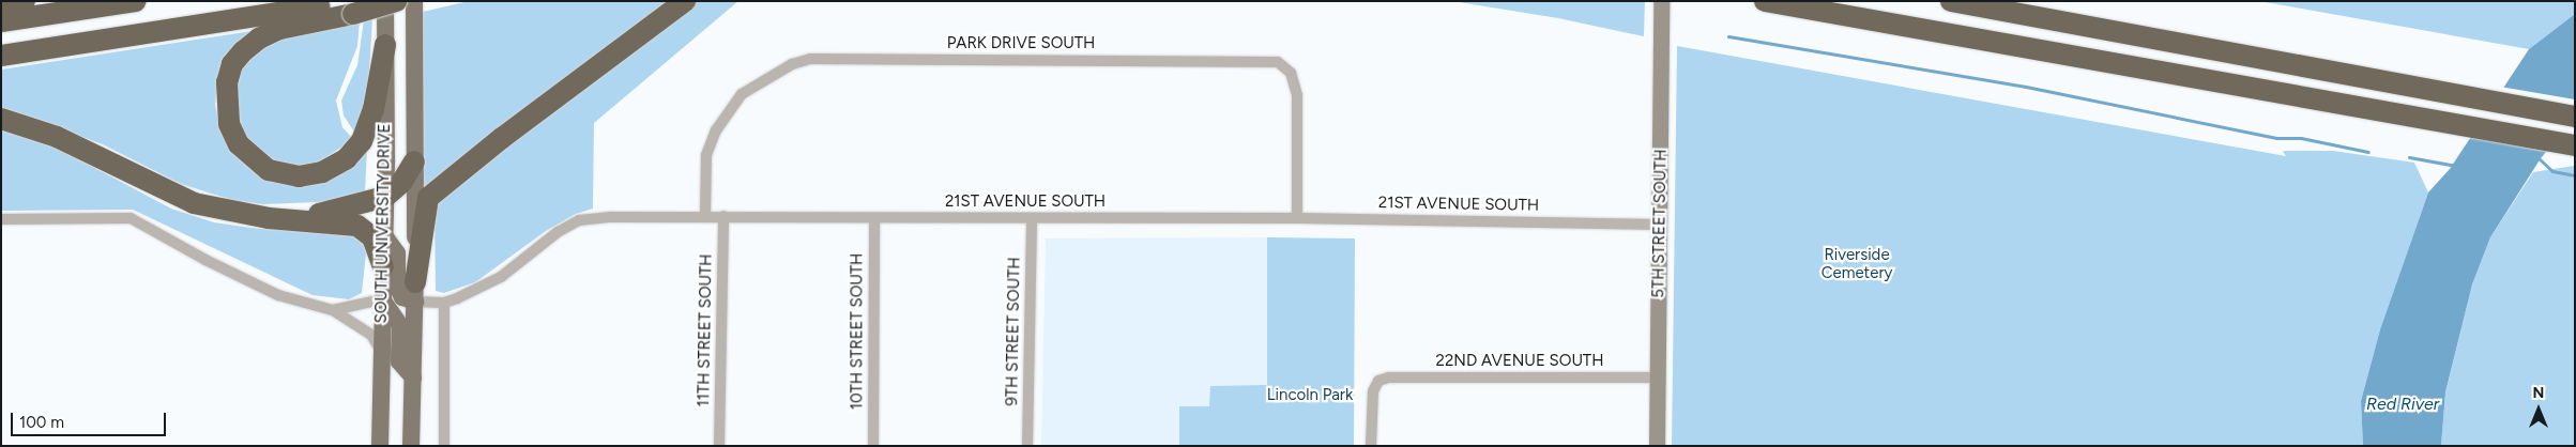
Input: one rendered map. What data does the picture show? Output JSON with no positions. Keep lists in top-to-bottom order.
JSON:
{
  "streets": {
    "main road": ["SOUTH UNIVERSITY DRIVE"],
    "street": [
      "PARK DRIVE SOUTH",
      "21ST AVENUE SOUTH",
      "5TH STREET SOUTH",
      "11TH STREET SOUTH",
      "10TH STREET SOUTH",
      "9TH STREET SOUTH",
      "22ND AVENUE SOUTH"
    ]
  },
  "crossings": [
    ["PARK DRIVE SOUTH", "21ST AVENUE SOUTH"],
    ["21ST AVENUE SOUTH", "SOUTH UNIVERSITY DRIVE"],
    ["21ST AVENUE SOUTH", "5TH STREET SOUTH"],
    ["21ST AVENUE SOUTH", "11TH STREET SOUTH"],
    ["21ST AVENUE SOUTH", "10TH STREET SOUTH"],
    ["21ST AVENUE SOUTH", "9TH STREET SOUTH"],
    ["5TH STREET SOUTH", "22ND AVENUE SOUTH"]
  ],
  "water": ["Red River"],
  "parks": ["Riverside Cemetery", "Lincoln Park"],
  "scale_bar": "100 m",
  "north": "top"
}
